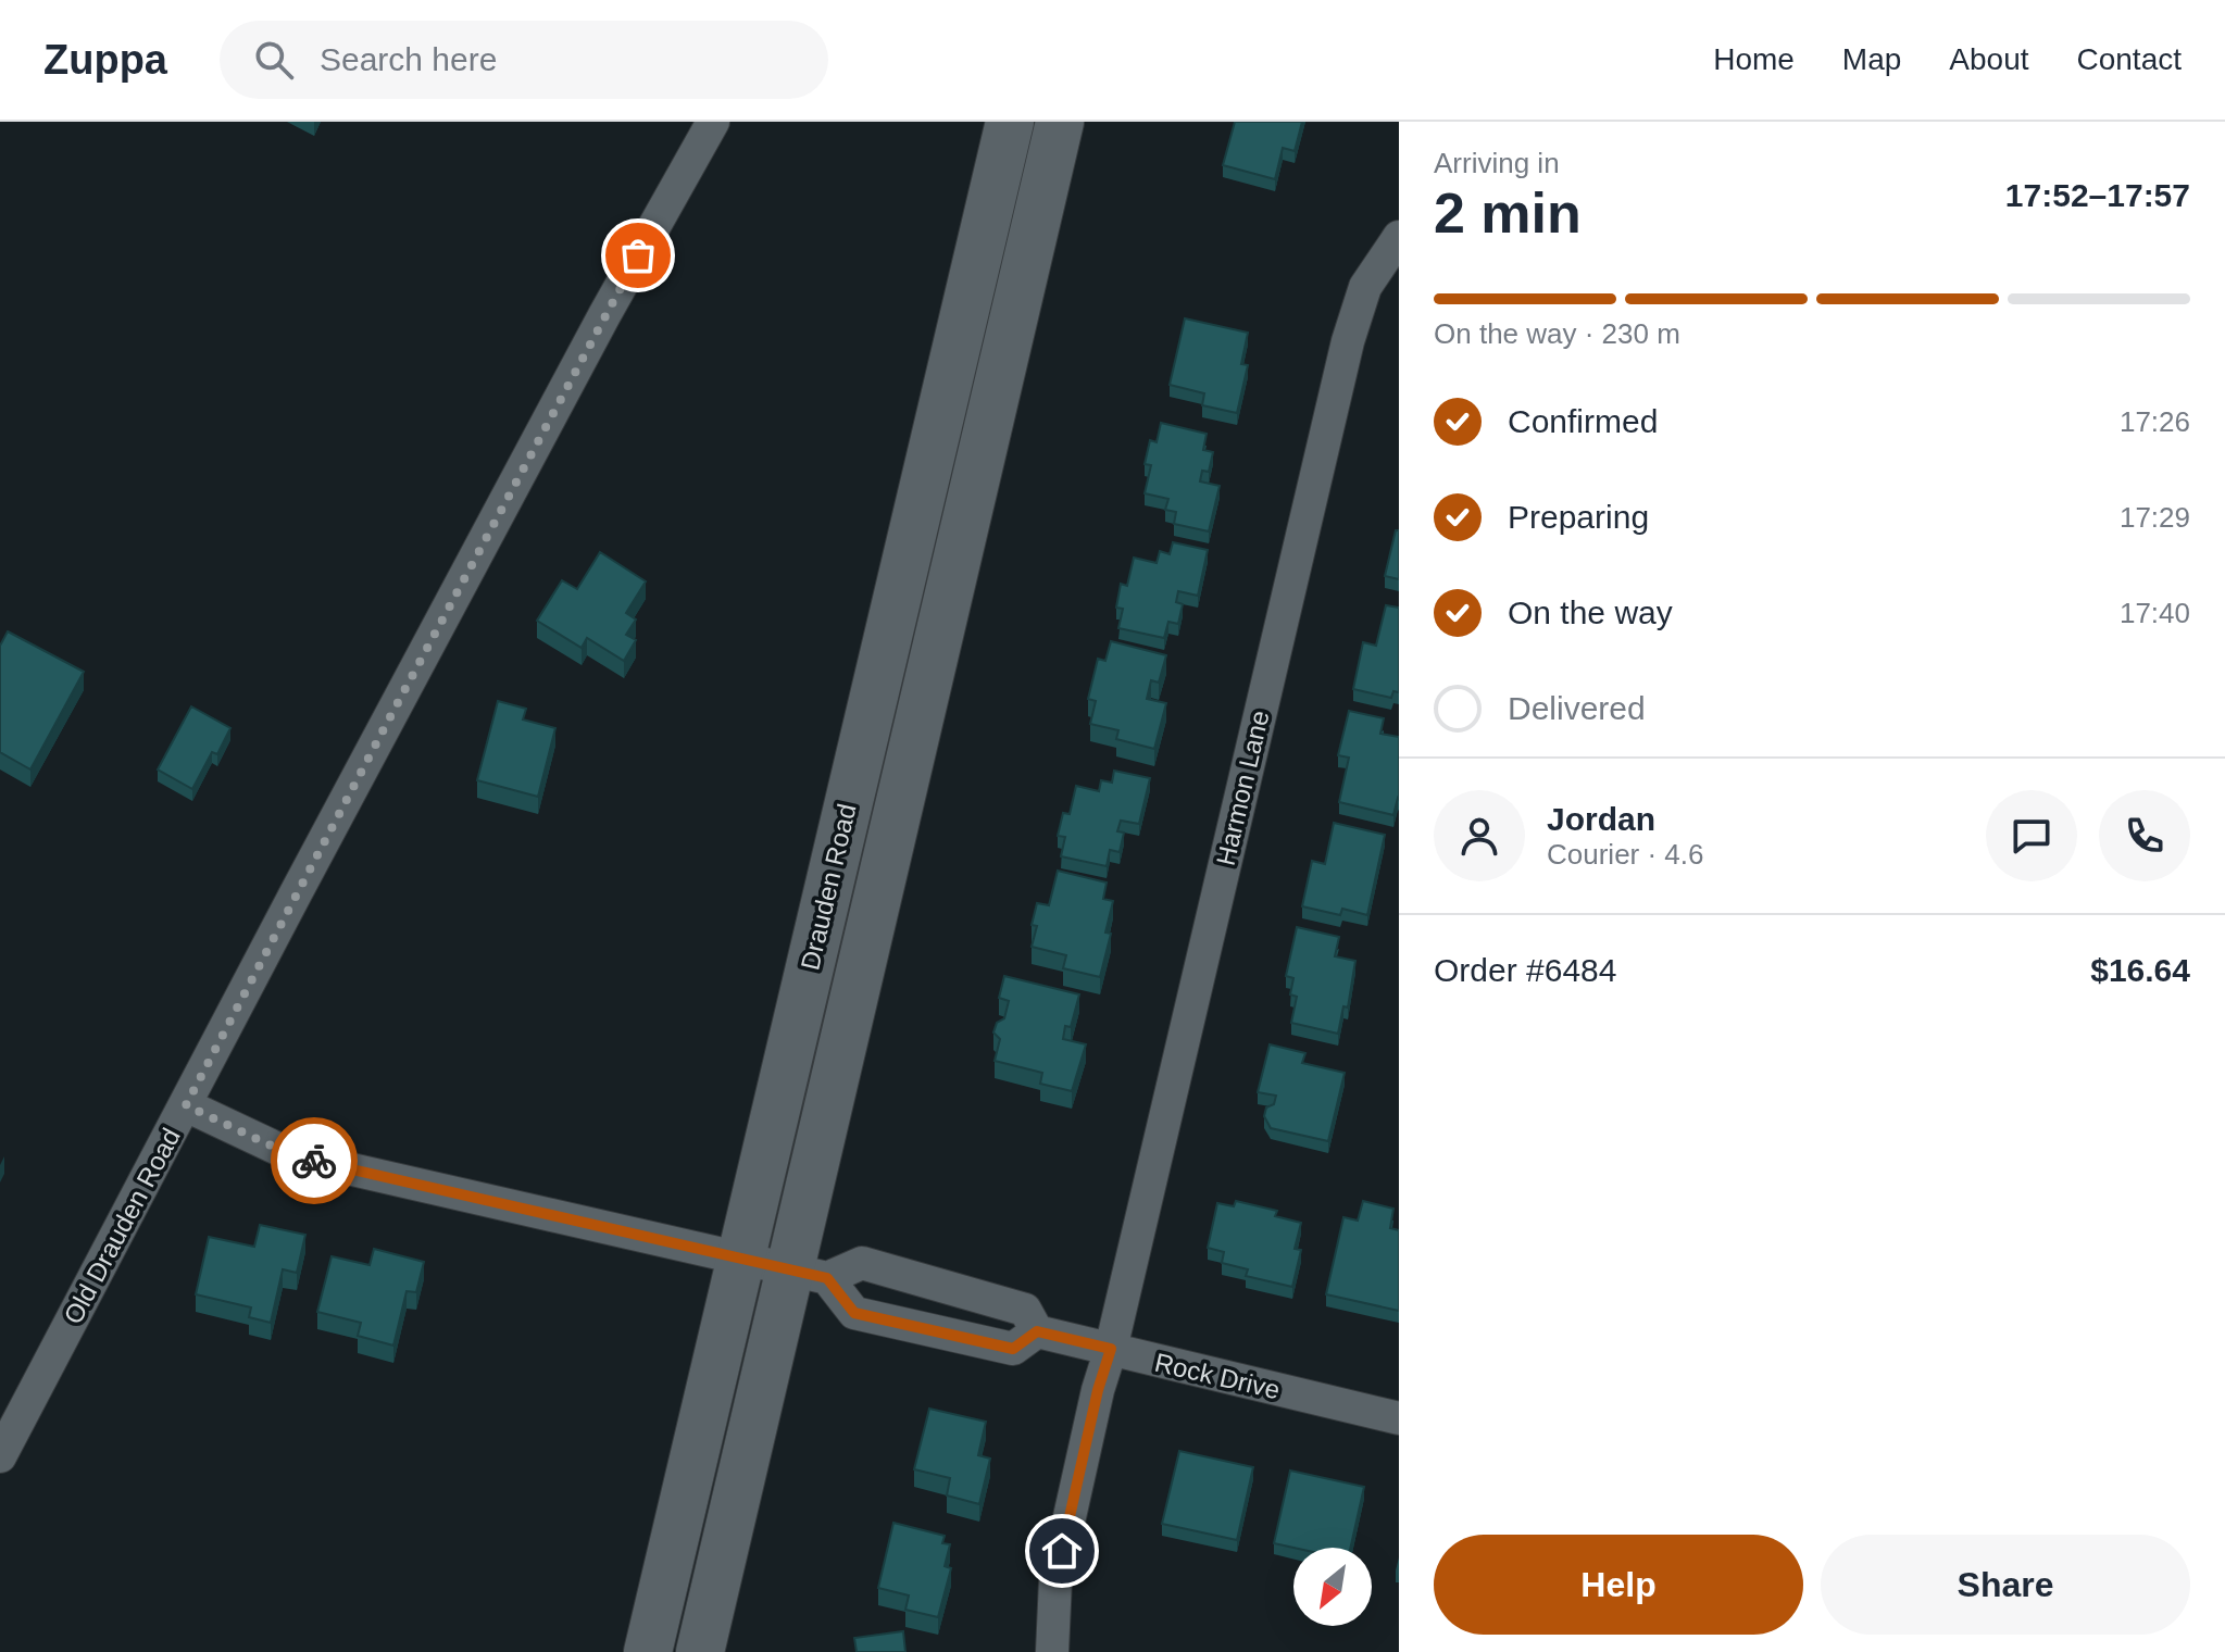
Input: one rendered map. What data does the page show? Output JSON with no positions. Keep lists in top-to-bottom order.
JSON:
{
  "streets": {
    "street": [
      "Harmon Lane",
      "Drauden Road",
      "Old Drauden Road",
      "Rock Drive"
    ]
  },
  "crossings": [
    ["Harmon Lane", "Rock Drive"],
    ["Drauden Road", "Rock Drive"]
  ],
  "north": "bottom left",
  "page": {
    "header": "Zuppa",
    "search": "Search here",
    "nav": [
      "Home",
      "Map",
      "About",
      "Contact"
    ],
    "heading": ["2 min", "Arriving in", "17:52–17:57"],
    "panel": [
      "Jordan",
      "Courier · 4.6",
      "Order #6484",
      "$16.64"
    ],
    "bar": "On the way · 230 m",
    "list": [
      ["Confirmed", "17:26"],
      ["Preparing", "17:29"],
      ["On the way", "17:40"],
      "Delivered"
    ],
    "buttons": ["Help", "Share"]
  }
}
